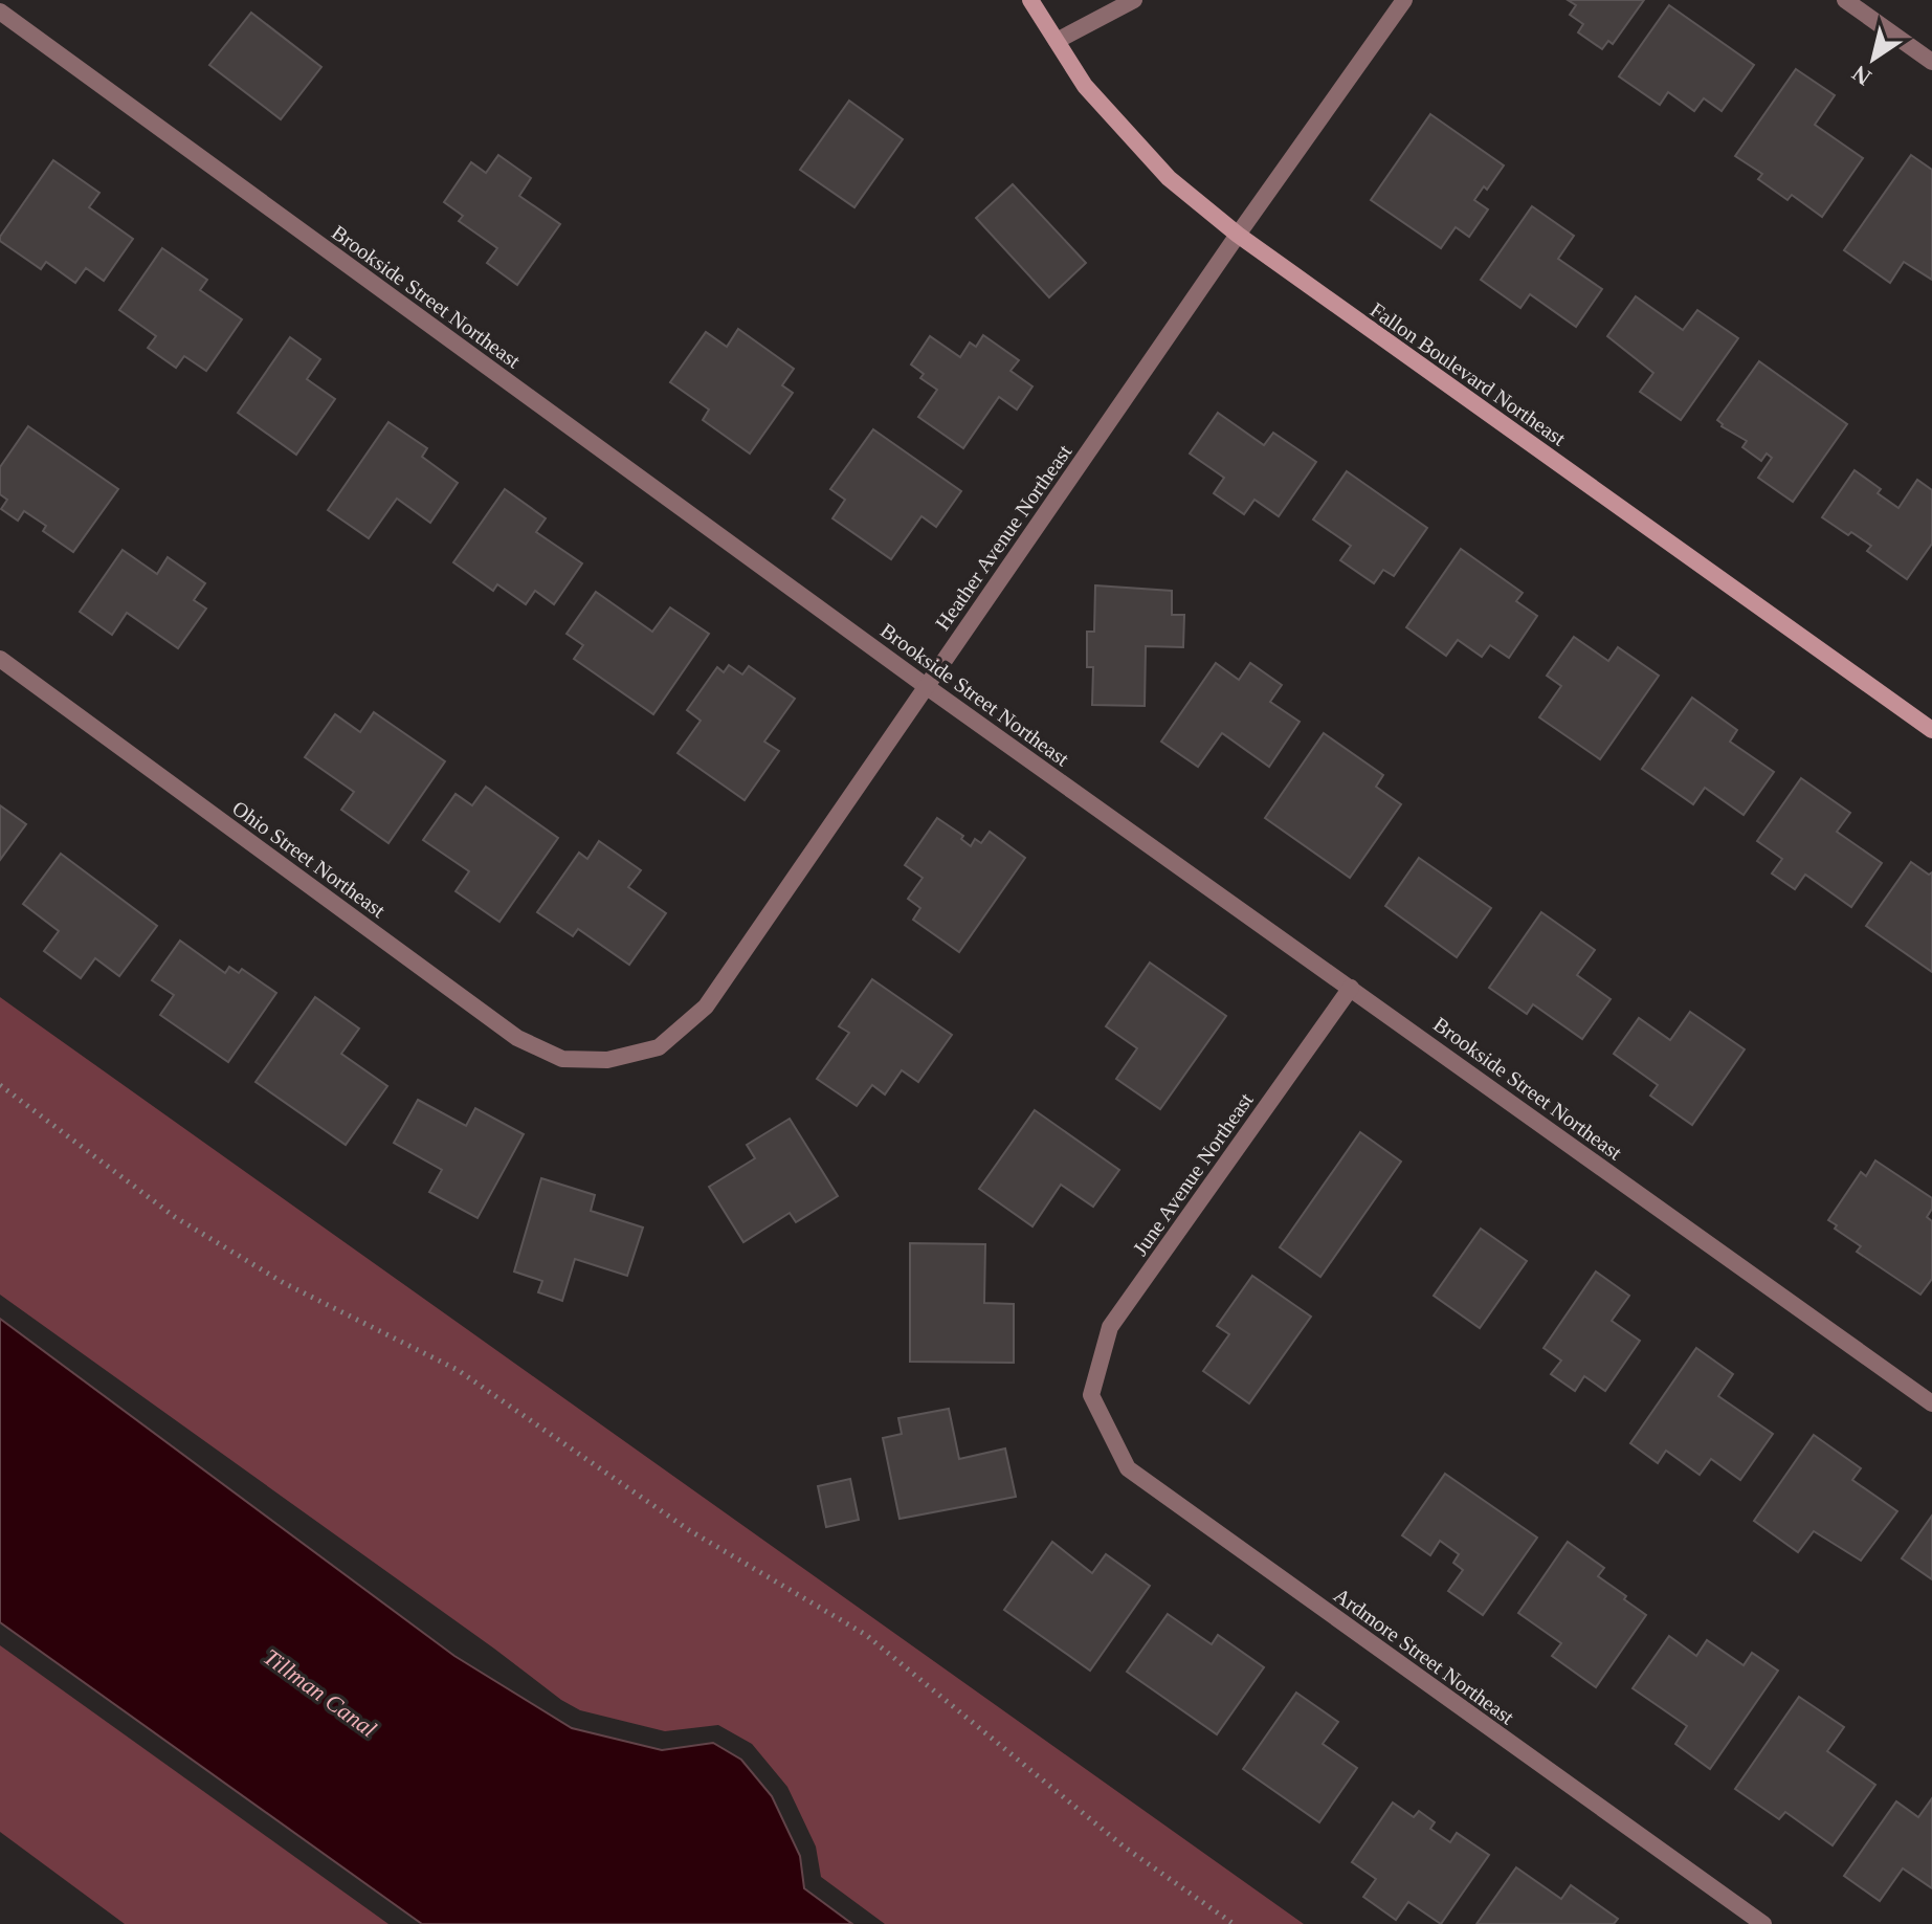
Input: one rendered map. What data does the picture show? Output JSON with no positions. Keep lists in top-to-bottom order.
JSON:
{
  "streets": {
    "street": [
      "Brookside Street Northeast",
      "Fallon Boulevard Northeast",
      "Heather Avenue Northeast",
      "Ohio Street Northeast",
      "June Avenue Northeast",
      "Ardmore Street Northeast"
    ]
  },
  "crossings": [
    ["Brookside Street Northeast", "Heather Avenue Northeast"],
    ["Brookside Street Northeast", "June Avenue Northeast"],
    ["Fallon Boulevard Northeast", "Heather Avenue Northeast"],
    ["Heather Avenue Northeast", "Ohio Street Northeast"],
    ["June Avenue Northeast", "Ardmore Street Northeast"]
  ],
  "water": ["Tillman Canal"],
  "north": "bottom left"
}
